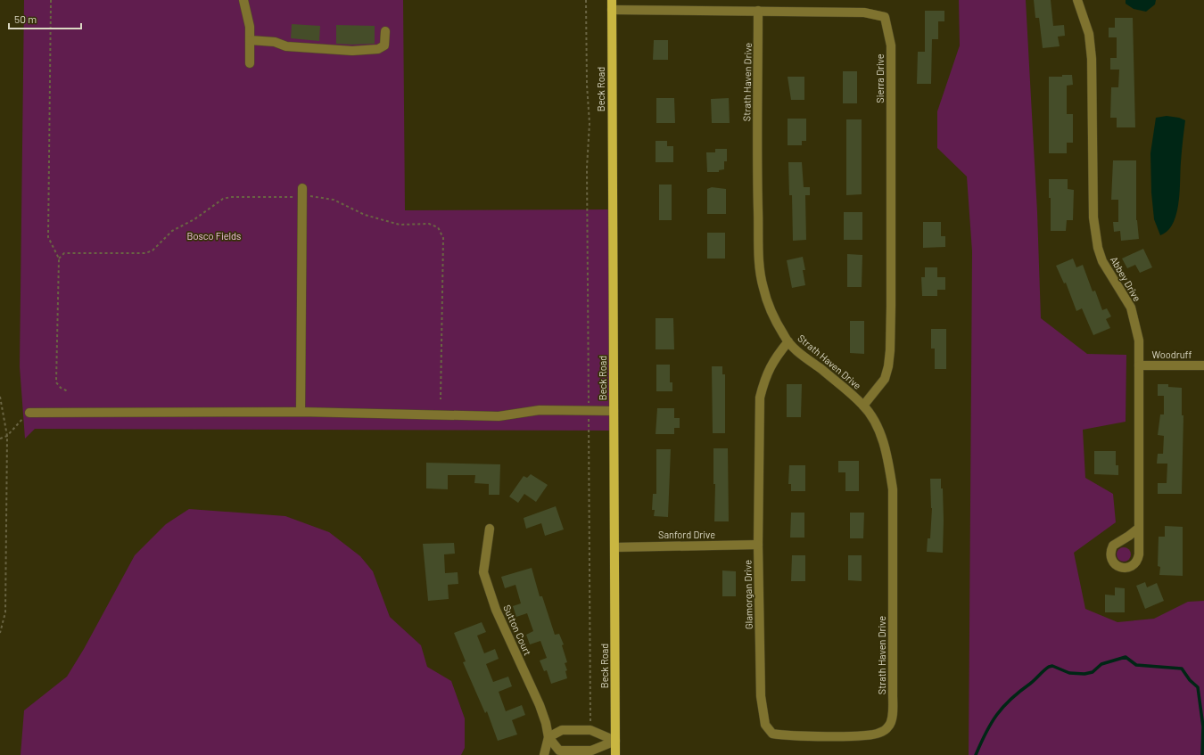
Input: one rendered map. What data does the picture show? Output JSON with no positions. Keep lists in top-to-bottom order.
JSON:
{
  "streets": {
    "main road": ["Beck Road"],
    "street": [
      "Sierra Drive",
      "Strath Haven Drive",
      "Abbey Drive",
      "Woodruff",
      "Sanford Drive",
      "Glamorgan Drive",
      "Sutton Court"
    ]
  },
  "crossings": [
    ["Sierra Drive", "Strath Haven Drive"],
    ["Sierra Drive", "Beck Road"],
    ["Strath Haven Drive", "Glamorgan Drive"],
    ["Beck Road", "Sanford Drive"],
    ["Beck Road", "Sutton Court"],
    ["Abbey Drive", "Woodruff"],
    ["Sanford Drive", "Glamorgan Drive"]
  ],
  "parks": ["Bosco Fields"],
  "scale_bar": "50 m"
}
